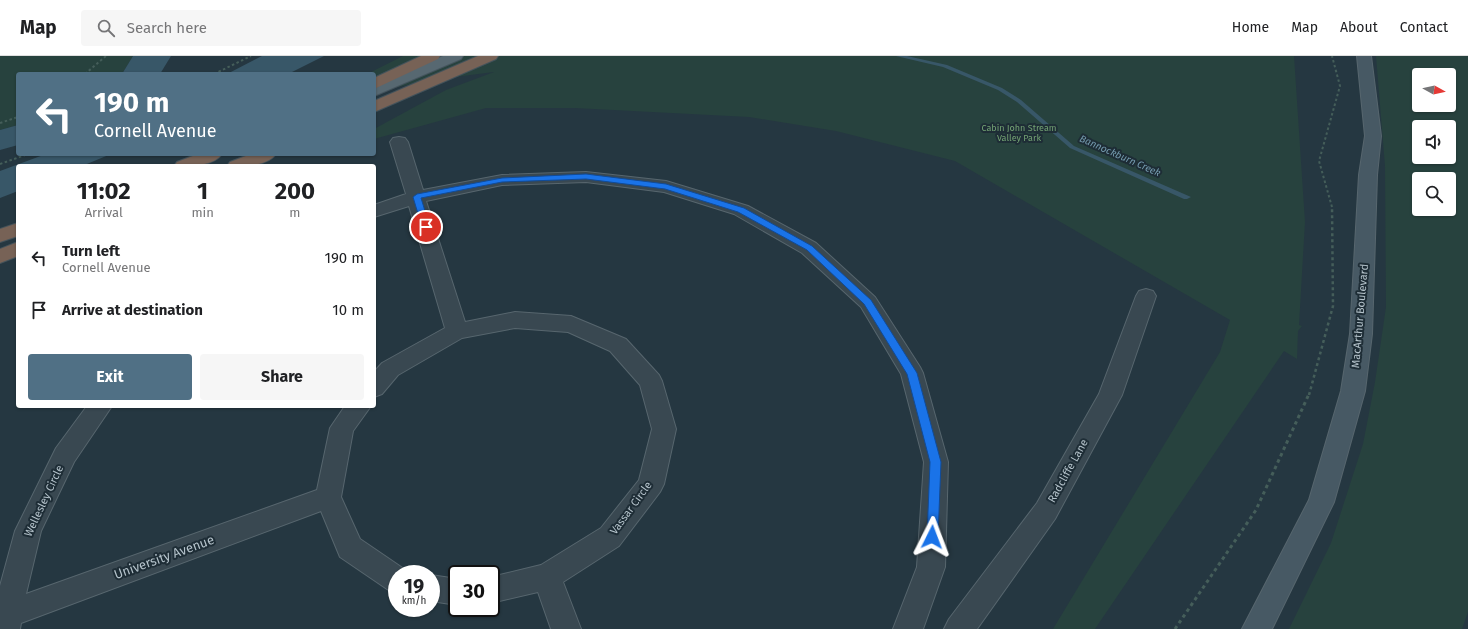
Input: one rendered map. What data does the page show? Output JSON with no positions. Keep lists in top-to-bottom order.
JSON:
{
  "streets": {
    "main road": ["MacArthur Boulevard"],
    "street": [
      "Radcliffe Lane",
      "Wellesley Circle",
      "Vassar Circle",
      "University Avenue"
    ]
  },
  "crossings": [
    ["Wellesley Circle", "University Avenue"]
  ],
  "water": ["Bannockburn Creek"],
  "parks": ["Cabin John Stream Valley Park"],
  "north": "right",
  "page": {
    "header": "Map",
    "search": "Search here",
    "nav": [
      "Home",
      "Map",
      "About",
      "Contact"
    ],
    "turn": ["190 m", "Cornell Avenue"],
    "eta": [
      "11:02",
      "Arrival",
      "1",
      "min",
      "200",
      "m"
    ],
    "list": [
      {
        "name": "Turn left",
        "note": "Cornell Avenue",
        "value": "190 m"
      },
      {
        "name": "Arrive at destination",
        "value": "10 m"
      }
    ],
    "buttons": ["Exit", "Share"],
    "speed": "19 km/h",
    "limit": "30"
  }
}
